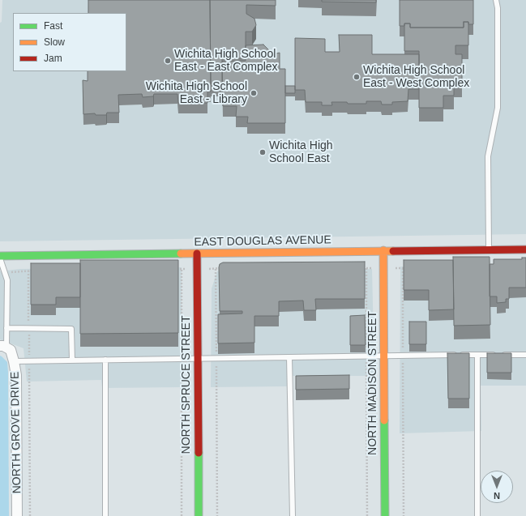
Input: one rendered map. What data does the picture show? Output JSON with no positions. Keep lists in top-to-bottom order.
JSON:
{
  "streets": {
    "street": [
      "EAST DOUGLAS AVENUE",
      "NORTH MADISON STREET",
      "NORTH SPRUCE STREET",
      "NORTH GROVE DRIVE"
    ]
  },
  "crossings": [
    ["EAST DOUGLAS AVENUE", "NORTH MADISON STREET"],
    ["EAST DOUGLAS AVENUE", "NORTH SPRUCE STREET"]
  ],
  "places": [
    "Wichita High School East - East Complex",
    "Wichita High School East - West Complex",
    "Wichita High School East - Library",
    "Wichita High School East"
  ],
  "legend": ["Fast", "Slow", "Jam"],
  "north": "bottom"
}
